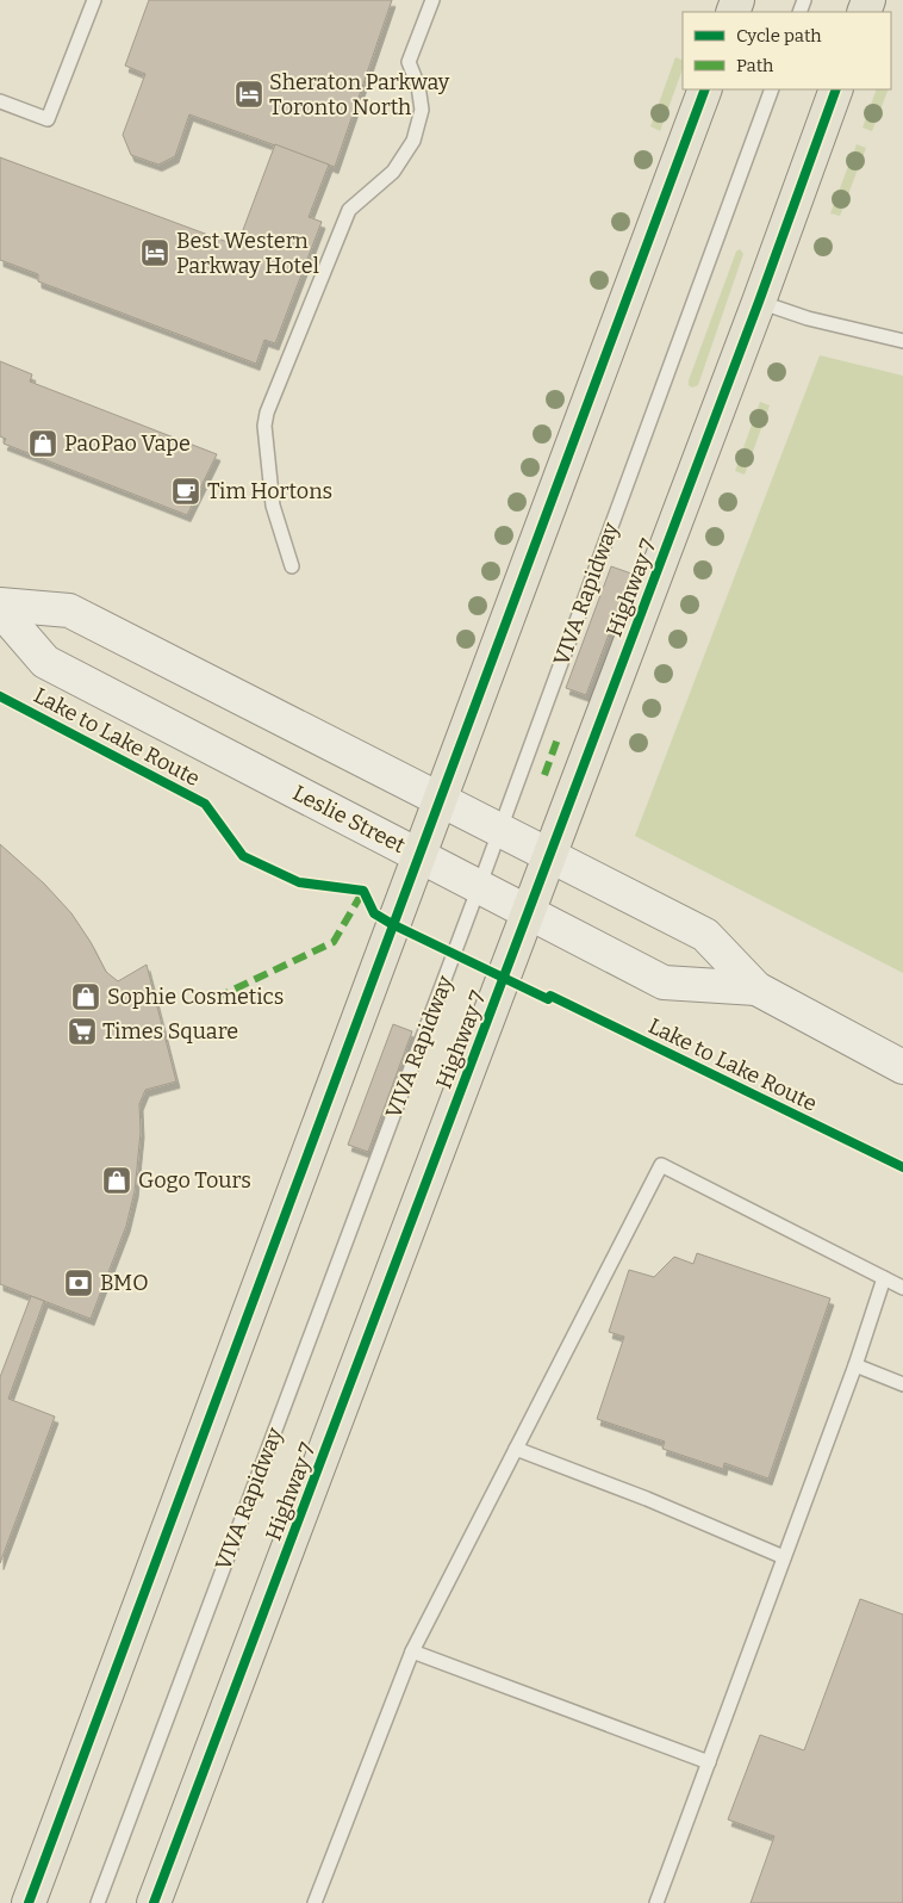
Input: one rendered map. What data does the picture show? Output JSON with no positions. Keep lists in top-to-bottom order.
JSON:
{
  "streets": {
    "main road": ["Highway 7", "Leslie Street"],
    "lane": ["VIVA Rapidway"],
    "cycle path": ["Lake to Lake Route"]
  },
  "crossings": [
    ["Highway 7", "Leslie Street"],
    ["VIVA Rapidway", "Leslie Street"]
  ],
  "places": {
    "hotel": ["Sheraton Parkway Toronto North", "Best Western Parkway Hotel"],
    "shop": ["PaoPao Vape", "Sophie Cosmetics", "Gogo Tours"],
    "cafe": ["Tim Hortons"],
    "supermarket": ["Times Square"],
    "bank": ["BMO"]
  },
  "legend": ["Cycle path", "Path"]
}
